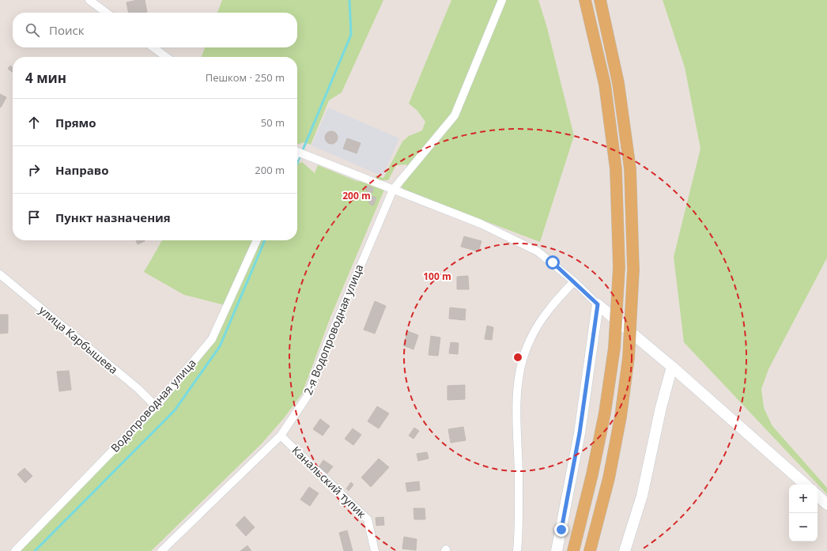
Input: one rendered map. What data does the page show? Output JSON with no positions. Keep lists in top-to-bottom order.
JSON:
{
  "streets": {
    "street": [
      "2-я Водопроводная улица",
      "улица Карбышева",
      "Водопроводная улица",
      "Канальский тупик"
    ]
  },
  "crossings": [
    ["2-я Водопроводная улица", "Канальский тупик"],
    ["улица Карбышева", "Водопроводная улица"]
  ],
  "page": {
    "search": "Поиск",
    "heading": ["4 мин", "Пешком · 250 m"],
    "list": [
      ["Прямо", "50 m"],
      ["Направо", "200 m"],
      "Пункт назначения"
    ],
    "map_buttons": ["+", "−"]
  },
  "rings": ["200 m", "100 m"]
}
